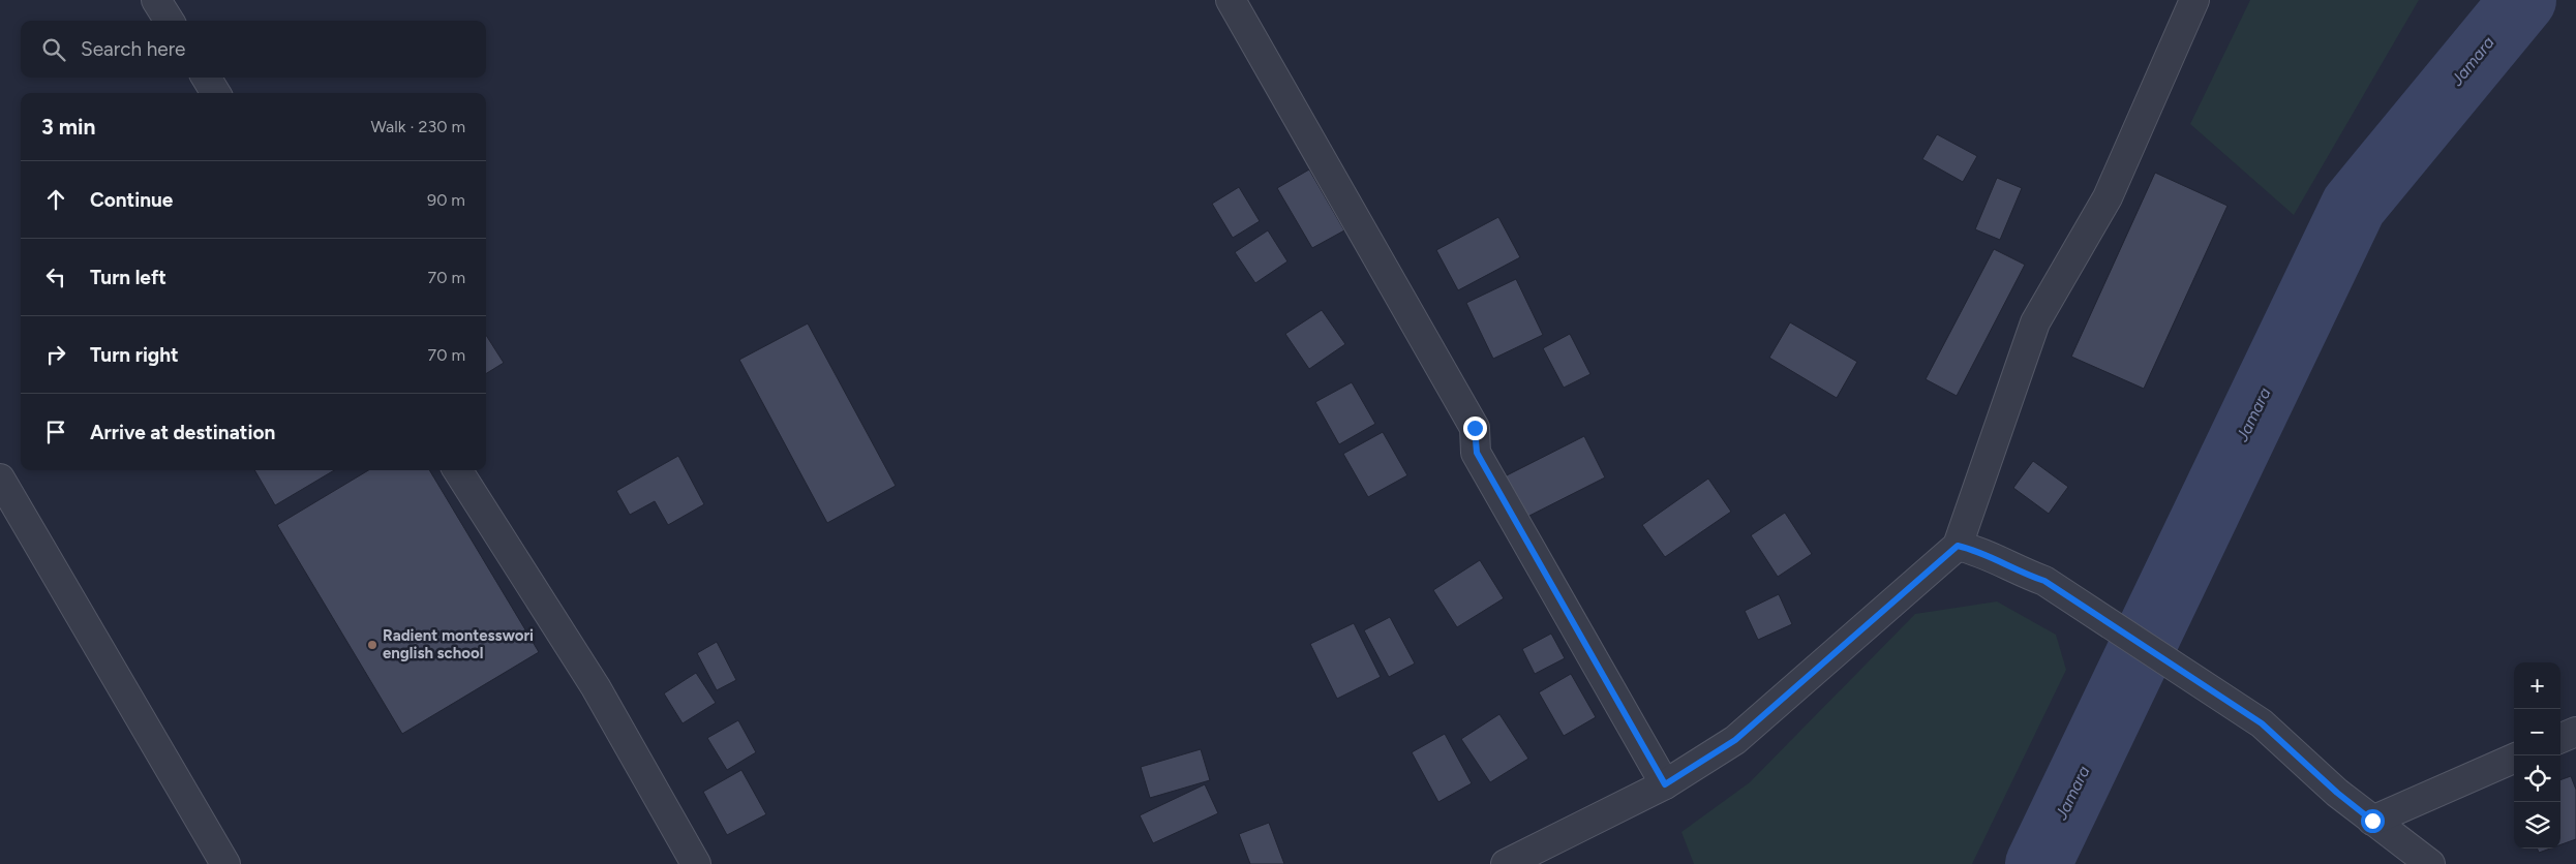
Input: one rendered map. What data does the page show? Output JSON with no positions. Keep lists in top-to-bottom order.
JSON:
{
  "water": ["Jamara"],
  "places": ["Radient montesswori english school"],
  "page": {
    "search": "Search here",
    "heading": ["3 min", "Walk · 230 m"],
    "list": [
      ["Continue", "90 m"],
      ["Turn left", "70 m"],
      ["Turn right", "70 m"],
      "Arrive at destination"
    ],
    "map_buttons": ["+", "−"]
  }
}
